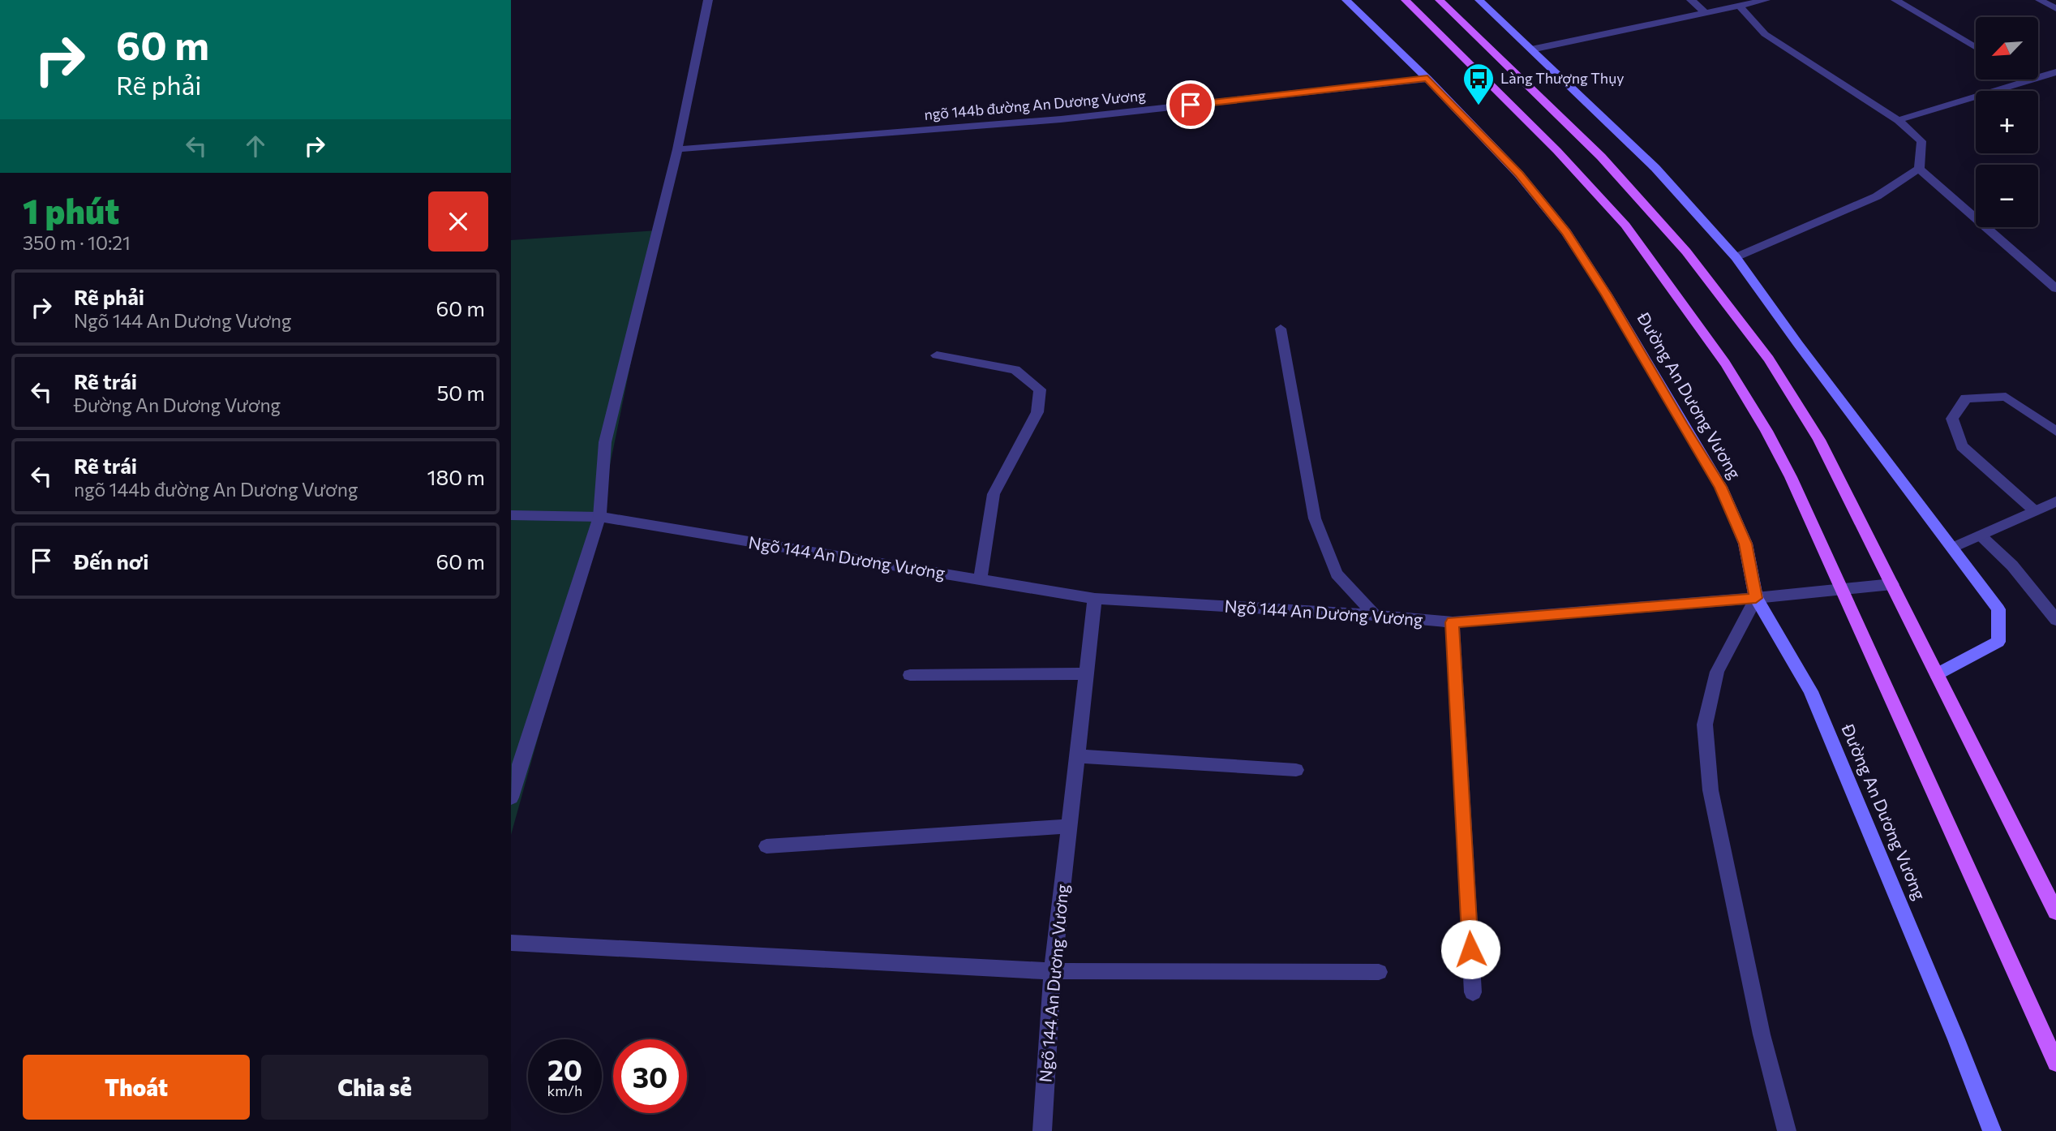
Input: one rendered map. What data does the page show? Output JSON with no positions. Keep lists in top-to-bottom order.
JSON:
{
  "streets": {
    "street": ["ngõ 144b đường An Dương Vương", "Đường An Dương Vương", "Ngõ 144 An Dương Vương"]
  },
  "crossings": [
    ["ngõ 144b đường An Dương Vương", "Đường An Dương Vương"],
    ["Đường An Dương Vương", "Ngõ 144 An Dương Vương"]
  ],
  "places": {
    "bus stop": ["Làng Thượng Thụy"]
  },
  "north": "bottom left",
  "page": {
    "turn": ["60 m", "Rẽ phải"],
    "map_buttons": ["+", "−"],
    "heading": ["1 phút", "350 m · 10:21"],
    "list": [
      {
        "name": "Rẽ phải",
        "note": "Ngõ 144 An Dương Vương",
        "value": "60 m"
      },
      {
        "name": "Rẽ trái",
        "note": "Đường An Dương Vương",
        "value": "50 m"
      },
      {
        "name": "Rẽ trái",
        "note": "ngõ 144b đường An Dương Vương",
        "value": "180 m"
      },
      {
        "name": "Đến nơi",
        "value": "60 m"
      }
    ],
    "speed": "20 km/h",
    "limit": "30",
    "buttons": ["Thoát", "Chia sẻ"]
  }
}
